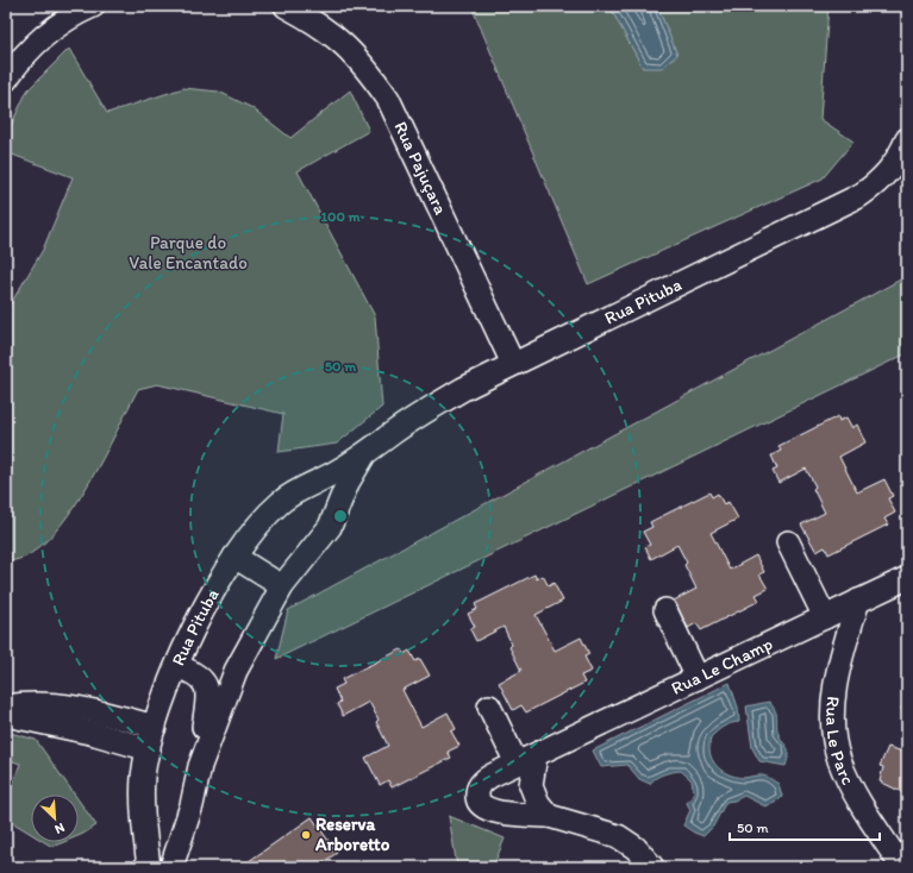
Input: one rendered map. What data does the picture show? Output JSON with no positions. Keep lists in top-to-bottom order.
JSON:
{
  "streets": {
    "street": [
      "Rua Pajuçara",
      "Rua Pituba",
      "Rua Le Champ",
      "Rua Le Parc"
    ]
  },
  "crossings": [
    ["Rua Pajuçara", "Rua Pituba"],
    ["Rua Le Champ", "Rua Le Parc"]
  ],
  "parks": ["Parque do Vale Encantado"],
  "places": ["Reserva Arboretto"],
  "scale_bar": "50 m",
  "north": "bottom right",
  "rings": ["100 m", "50 m"]
}
